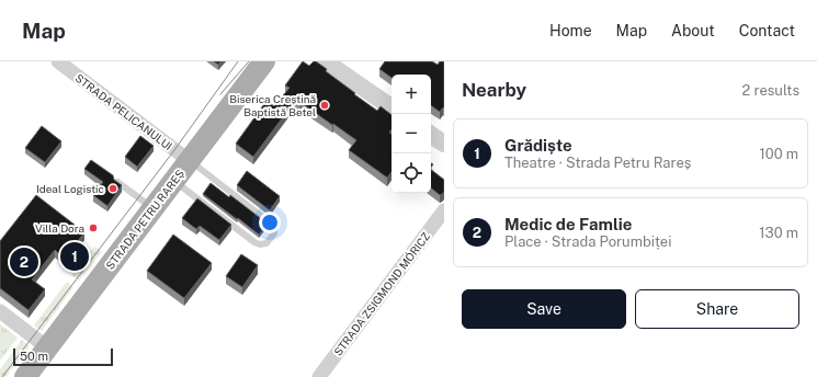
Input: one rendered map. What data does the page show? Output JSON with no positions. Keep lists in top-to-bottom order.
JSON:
{
  "streets": {
    "main road": ["STRADA PETRU RAREȘ"],
    "street": ["STRADA PELICANULUI", "STRADA ZSIGMOND MÓRICZ"]
  },
  "crossings": [
    ["STRADA PELICANULUI", "STRADA PETRU RAREȘ"]
  ],
  "places": ["Biserica Creștină Baptistă Betel", "Ideal Logistic", "Villa Dora"],
  "scale_bar": "50 m",
  "page": {
    "header": "Map",
    "nav": [
      "Home",
      "Map",
      "About",
      "Contact"
    ],
    "heading": ["Nearby", "2 results"],
    "map_buttons": ["+", "−"],
    "list": [
      {
        "mark": "1",
        "name": "Grădiște",
        "note": "Theatre · Strada Petru Rareș",
        "value": "100 m"
      },
      {
        "mark": "2",
        "name": "Medic de Famlie",
        "note": "Place · Strada Porumbiței",
        "value": "130 m"
      }
    ],
    "pins": ["1", "2"],
    "buttons": ["Save", "Share"],
    "scale": "50 m"
  }
}
